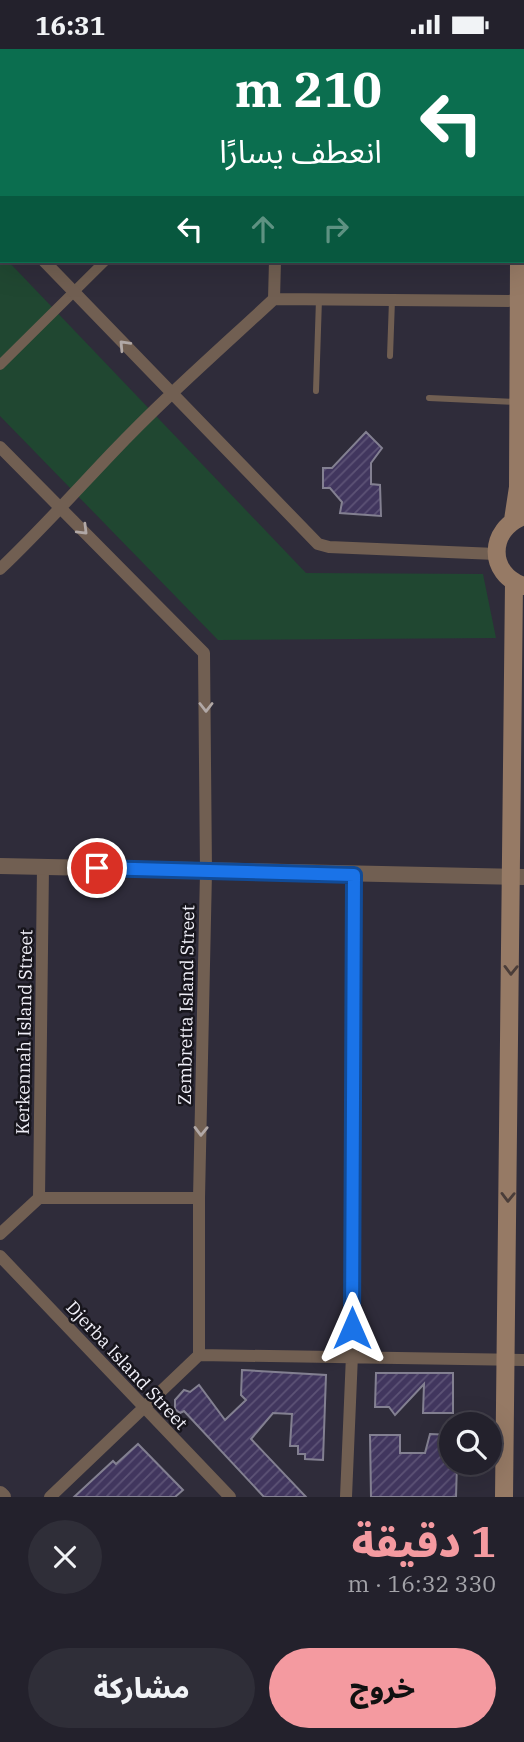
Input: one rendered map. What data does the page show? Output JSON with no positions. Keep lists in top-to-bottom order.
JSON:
{
  "streets": {
    "street": ["Zembretta Island Street", "Kerkennah Island Street", "Djerba Island Street"]
  },
  "one_way": ["Zembretta Island Street"],
  "page": {
    "status": "16:31",
    "turn": ["210 m", "انعطف يسارًا"],
    "heading": ["1 دقيقة", "330 m · 16:32"],
    "buttons": ["خروج", "مشاركة"]
  }
}
